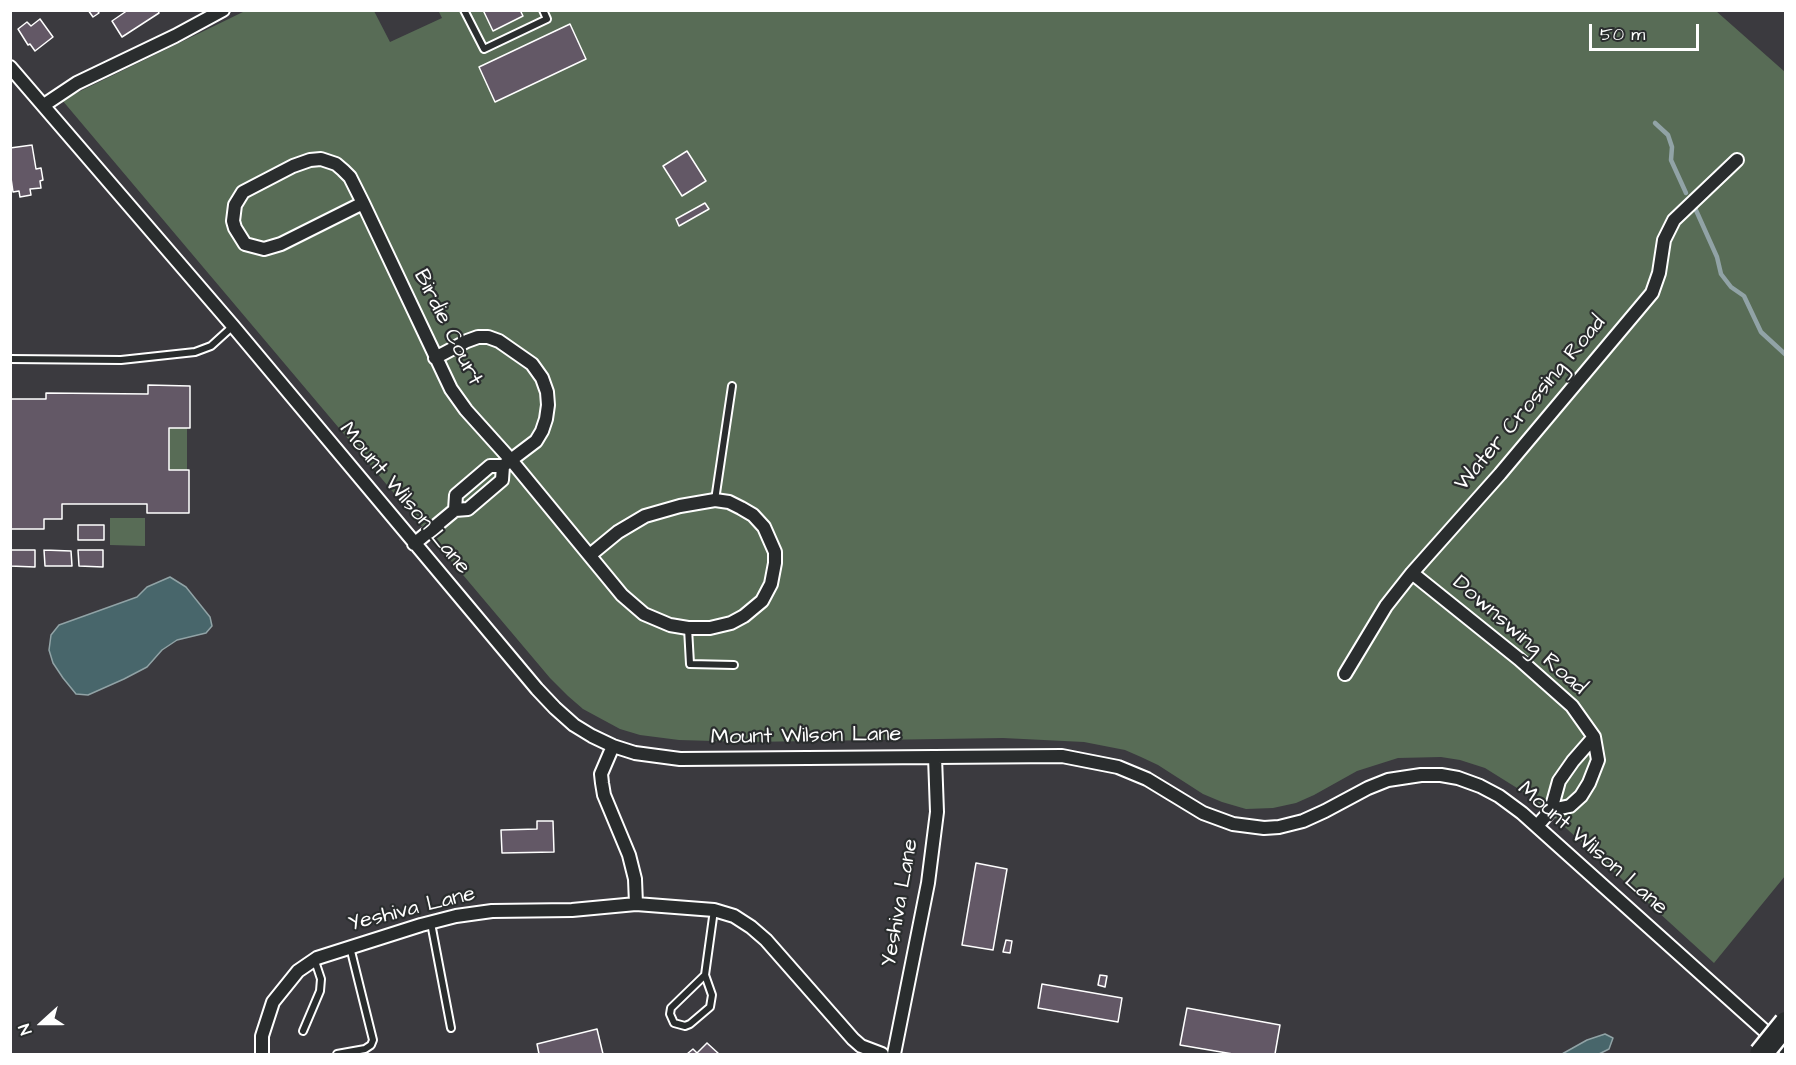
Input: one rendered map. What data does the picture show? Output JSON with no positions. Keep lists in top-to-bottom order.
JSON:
{
  "streets": {
    "street": [
      "Birdie Court",
      "Water Crossing Road",
      "Mount Wilson Lane",
      "Downswing Road",
      "Yeshiva Lane"
    ]
  },
  "crossings": [
    ["Water Crossing Road", "Downswing Road"],
    ["Mount Wilson Lane", "Yeshiva Lane"]
  ],
  "scale_bar": "50 m",
  "north": "left"
}
